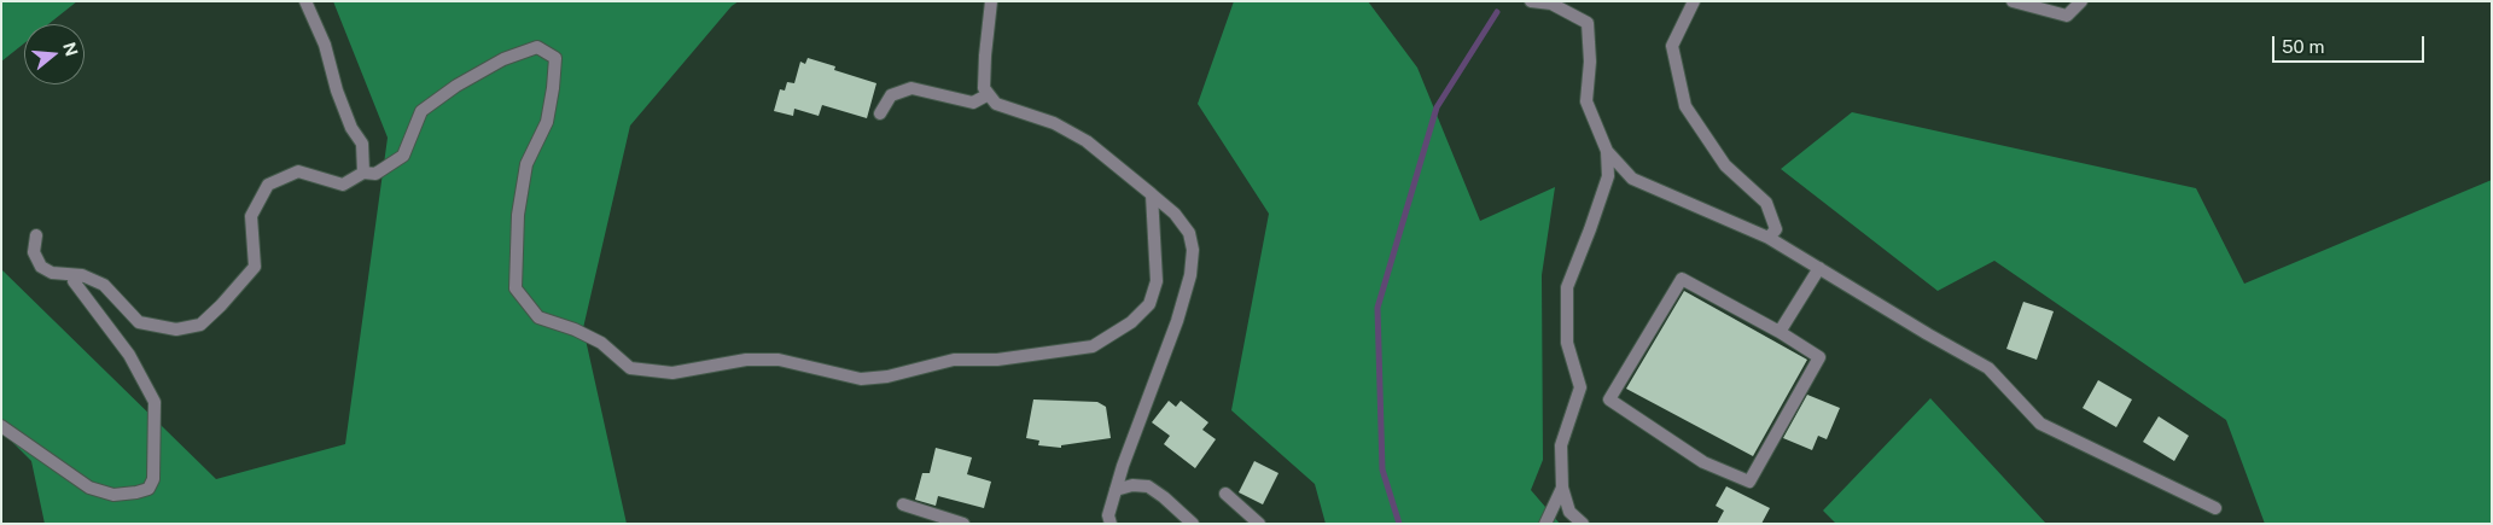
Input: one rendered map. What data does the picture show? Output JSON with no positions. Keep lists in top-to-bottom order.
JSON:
{
  "scale_bar": "50 m",
  "north": "right"
}
